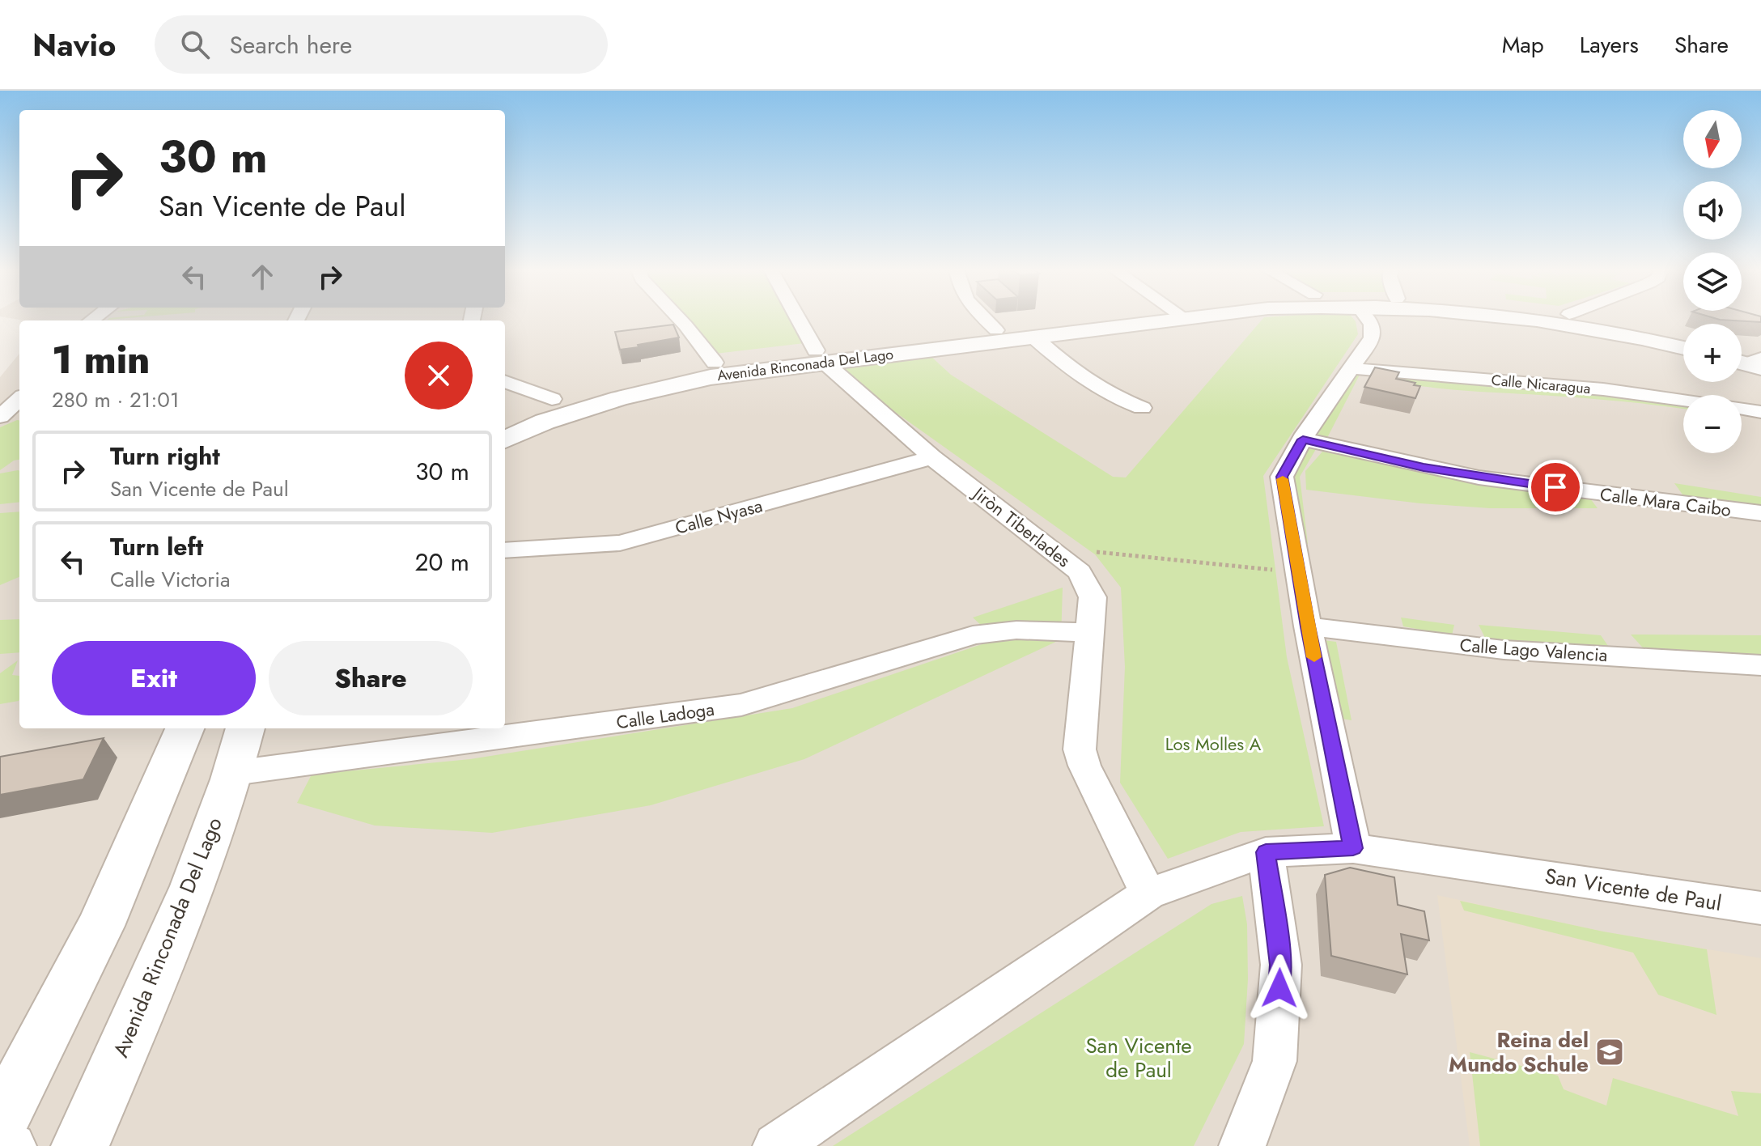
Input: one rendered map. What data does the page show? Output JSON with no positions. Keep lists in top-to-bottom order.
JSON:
{
  "streets": {
    "street": [
      "Avenida Rinconada Del Lago",
      "Calle Nicaragua",
      "Calle Mara Caibo",
      "Calle Nyasa",
      "Jiròn Tiberlades",
      "Calle Lago Valencia",
      "Calle Ladoga",
      "San Vicente de Paul"
    ]
  },
  "crossings": [
    ["Avenida Rinconada Del Lago", "Jiròn Tiberlades"],
    ["Avenida Rinconada Del Lago", "Calle Ladoga"],
    ["Calle Nyasa", "Jiròn Tiberlades"],
    ["Jiròn Tiberlades", "Calle Ladoga"],
    ["Jiròn Tiberlades", "San Vicente de Paul"]
  ],
  "parks": ["Los Molles A", "San Vicente de Paul"],
  "places": {
    "school or university": ["Reina del Mundo Schule"]
  },
  "north": "bottom",
  "page": {
    "header": "Navio",
    "search": "Search here",
    "nav": ["Map", "Layers", "Share"],
    "map_buttons": ["+", "−"],
    "turn": ["30 m", "San Vicente de Paul"],
    "heading": ["1 min", "280 m · 21:01"],
    "list": [
      {
        "name": "Turn right",
        "note": "San Vicente de Paul",
        "value": "30 m"
      },
      {
        "name": "Turn left",
        "note": "Calle Victoria",
        "value": "20 m"
      }
    ],
    "buttons": ["Exit", "Share"]
  }
}
